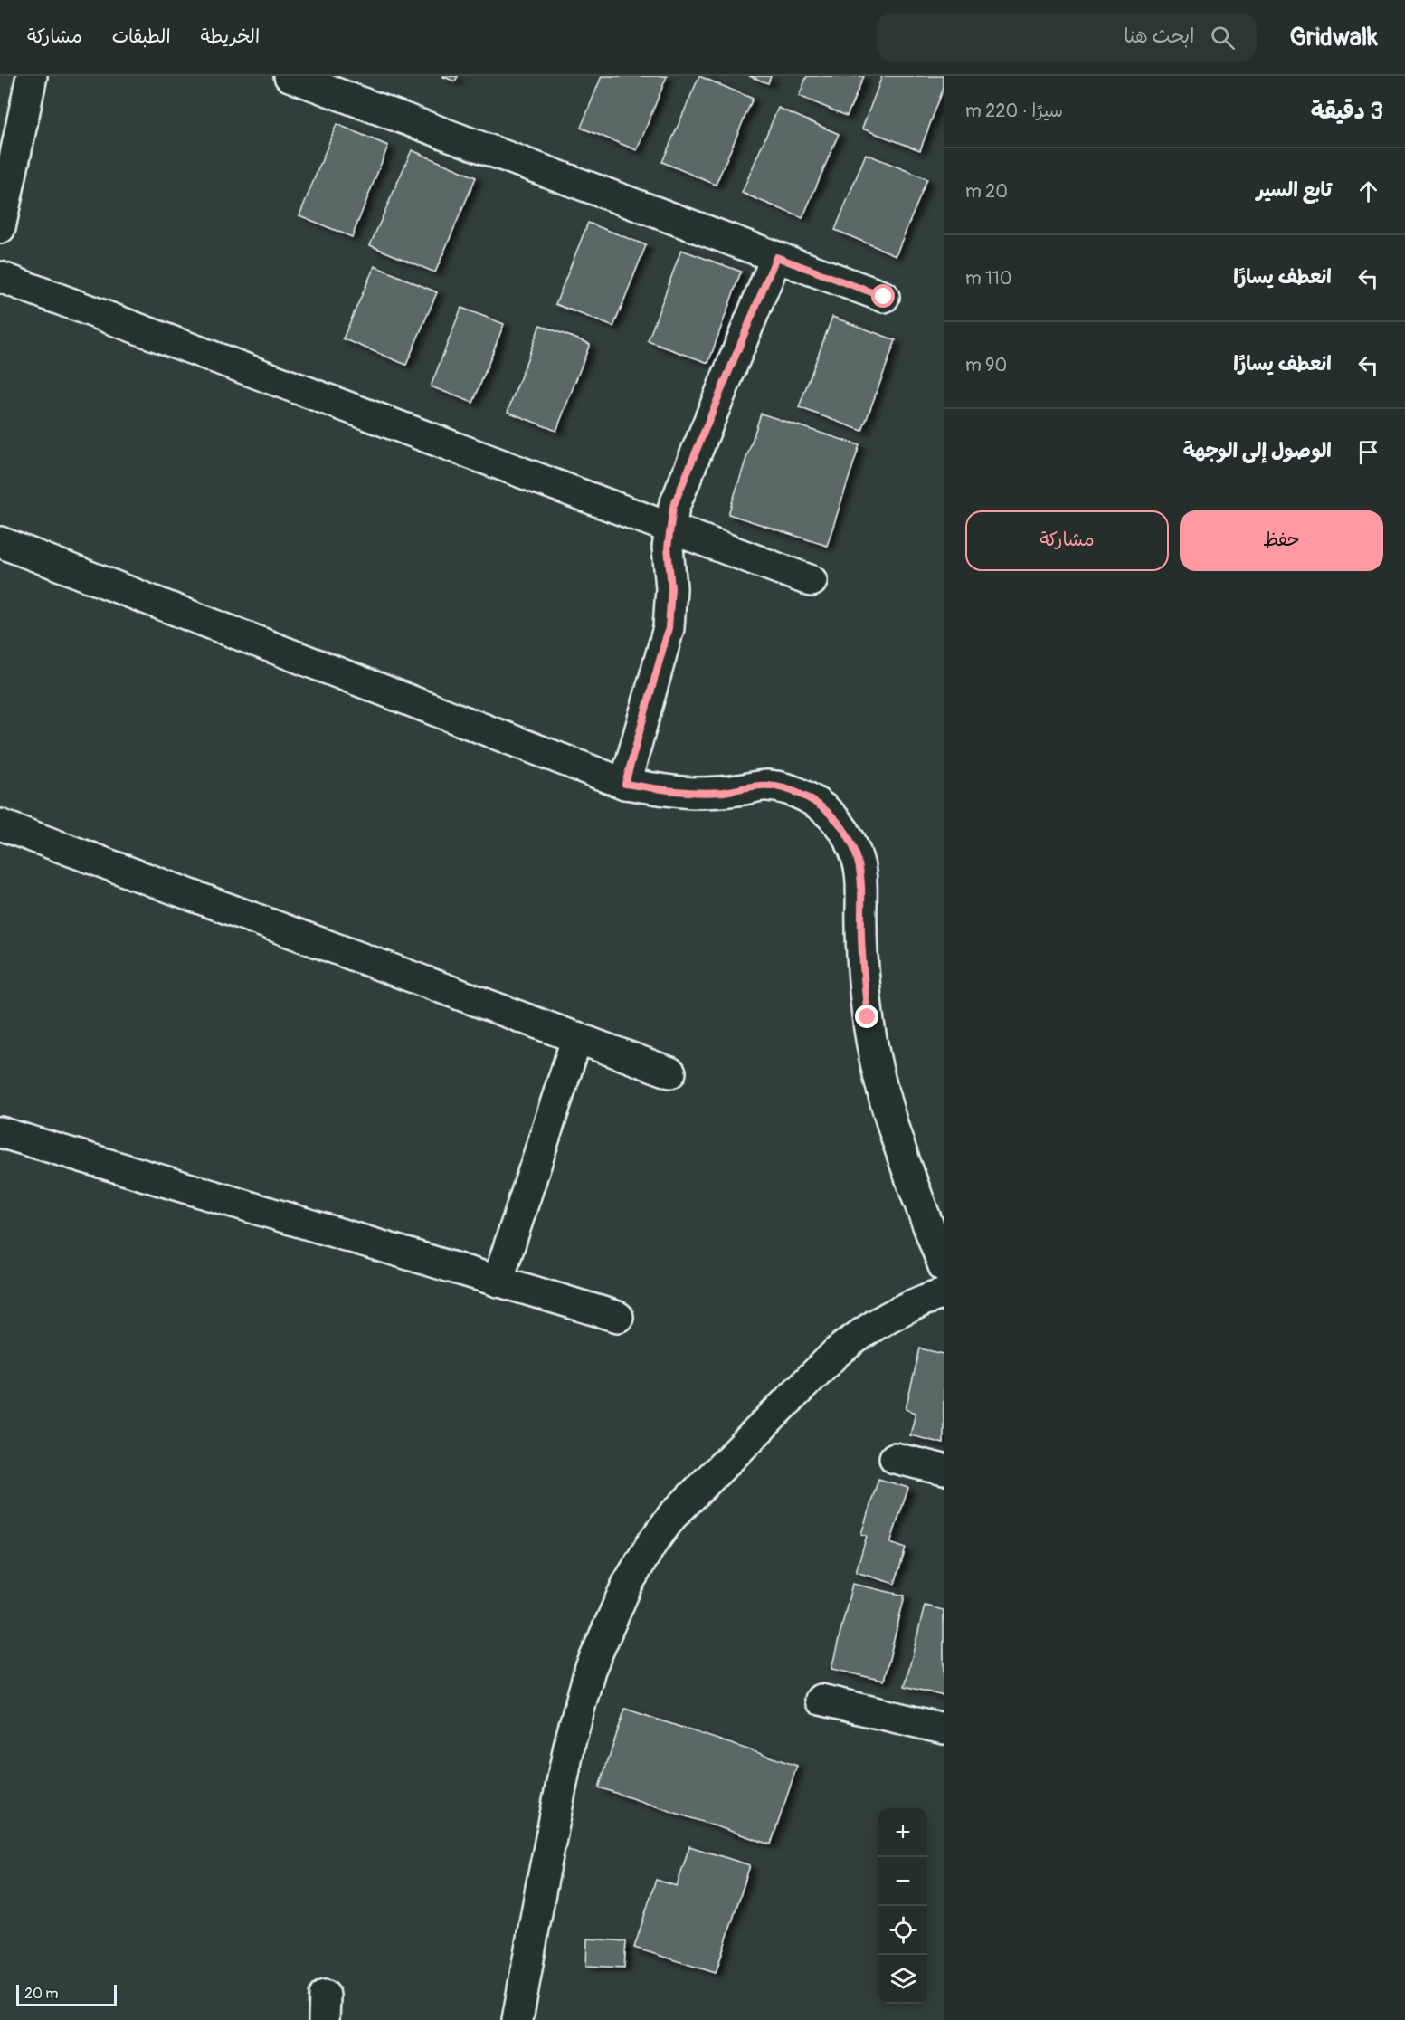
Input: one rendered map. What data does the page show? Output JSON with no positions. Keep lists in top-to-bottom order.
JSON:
{
  "scale_bar": "20 m",
  "page": {
    "header": "Gridwalk",
    "search": "ابحث هنا",
    "nav": ["الخريطة", "الطبقات", "مشاركة"],
    "heading": ["3 دقيقة", "سيرًا · 220 m"],
    "list": [
      ["تابع السير", "20 m"],
      ["انعطف يسارًا", "110 m"],
      ["انعطف يسارًا", "90 m"],
      "الوصول إلى الوجهة"
    ],
    "buttons": ["حفظ", "مشاركة"],
    "map_buttons": ["+", "−"],
    "scale": "20 m"
  }
}
